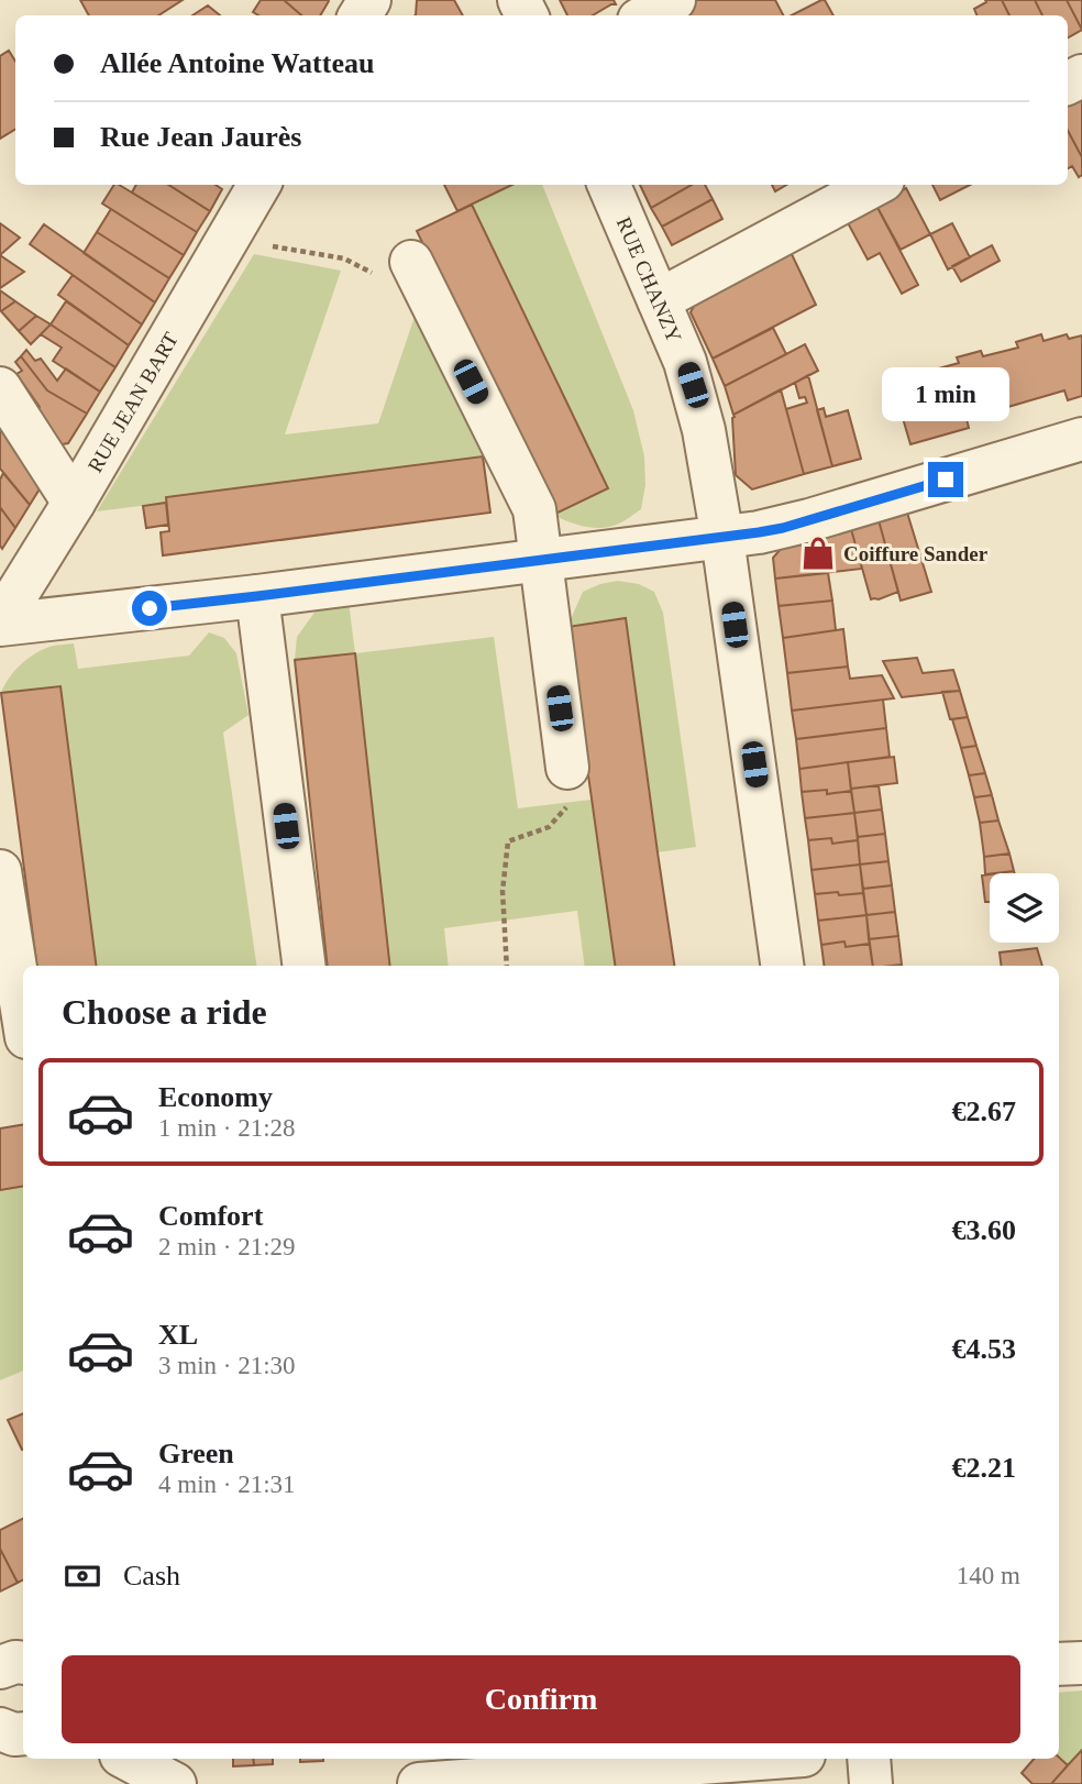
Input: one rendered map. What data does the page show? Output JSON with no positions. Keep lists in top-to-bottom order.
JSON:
{
  "streets": {
    "street": ["RUE CHANZY", "RUE JEAN BART"]
  },
  "places": {
    "shop": ["Coiffure Sander"]
  },
  "page": {
    "banner": ["Allée Antoine Watteau", "Rue Jean Jaurès"],
    "bubble": "1 min",
    "heading": "Choose a ride",
    "list": [
      {
        "name": "Economy",
        "note": "1 min · 21:28",
        "value": "€2.67"
      },
      {
        "name": "Comfort",
        "note": "2 min · 21:29",
        "value": "€3.60"
      },
      {
        "name": "XL",
        "note": "3 min · 21:30",
        "value": "€4.53"
      },
      {
        "name": "Green",
        "note": "4 min · 21:31",
        "value": "€2.21"
      }
    ],
    "pay": ["Cash", "140 m"],
    "buttons": "Confirm"
  }
}
